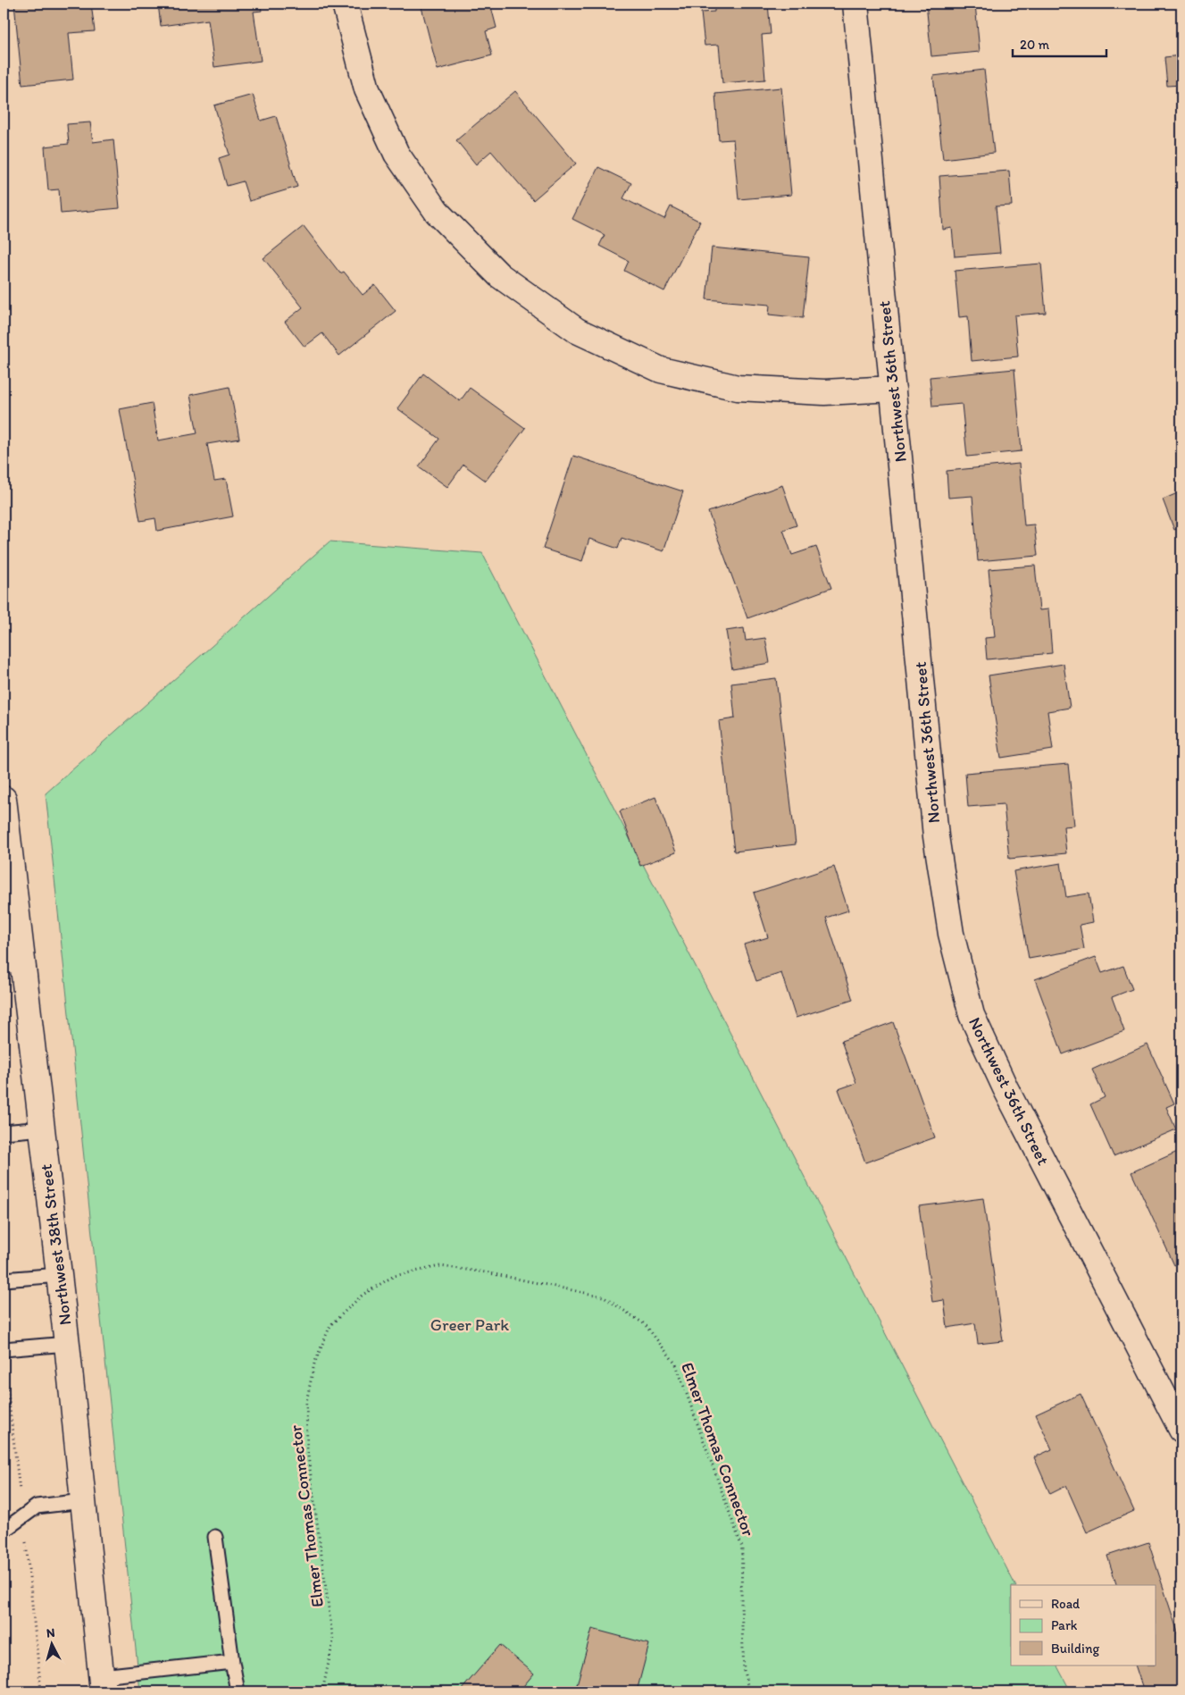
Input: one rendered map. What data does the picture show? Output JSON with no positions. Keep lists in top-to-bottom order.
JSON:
{
  "streets": {
    "street": ["Northwest 36th Street", "Northwest 38th Street"],
    "path": ["Elmer Thomas Connector"]
  },
  "parks": ["Greer Park"],
  "legend": ["Road", "Park", "Building"],
  "scale_bar": "20 m",
  "north": "top"
}
